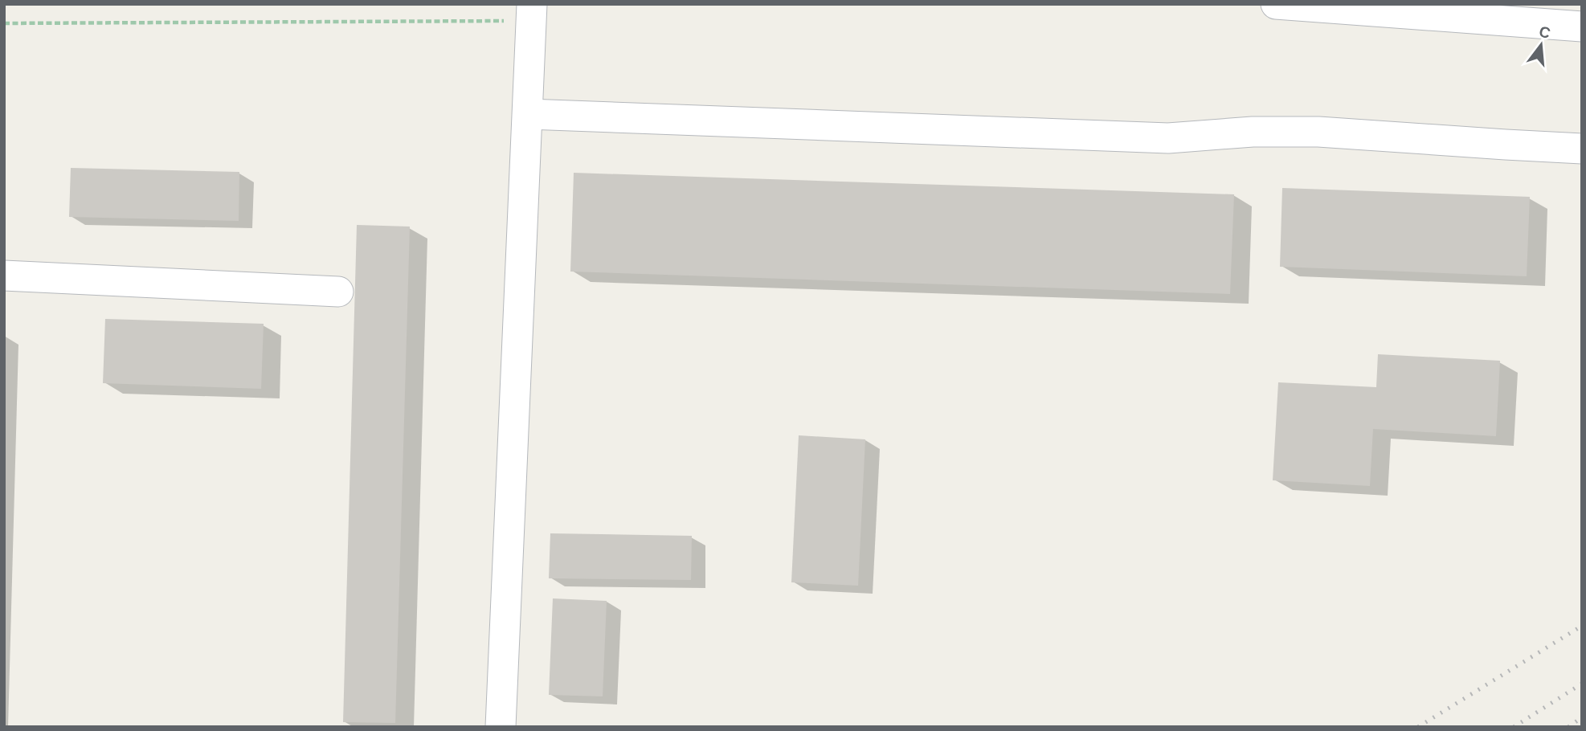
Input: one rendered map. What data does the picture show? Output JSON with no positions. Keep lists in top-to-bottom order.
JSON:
{
  "north": "top"
}
